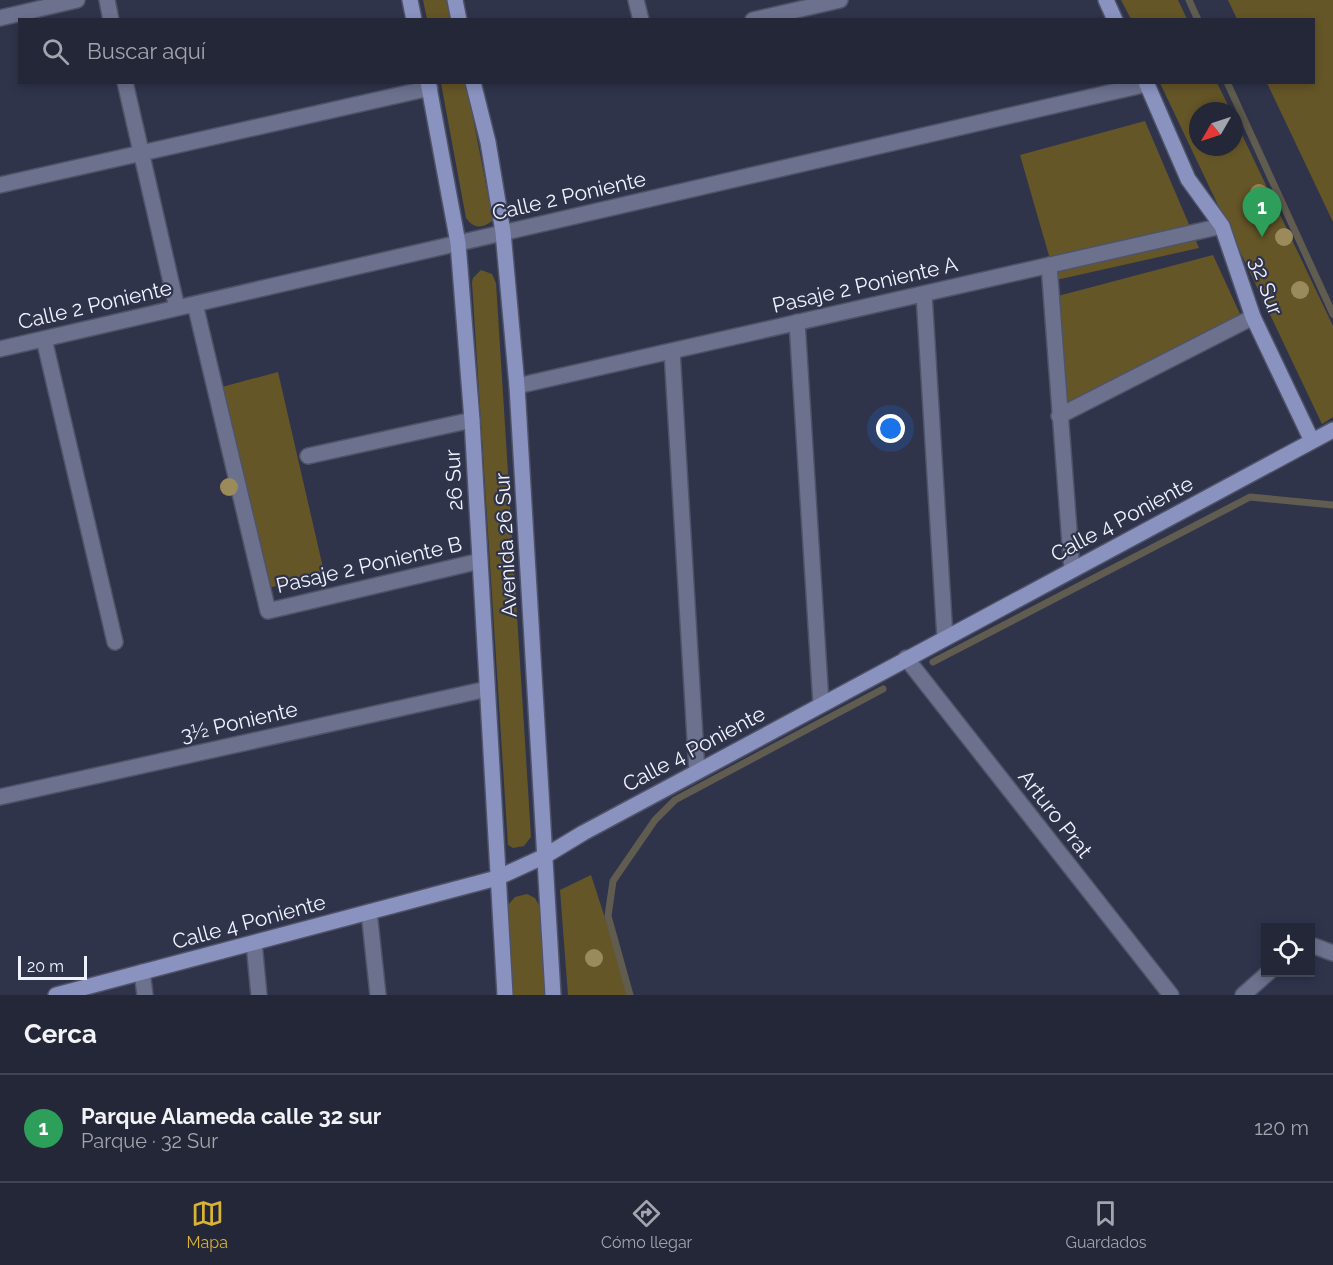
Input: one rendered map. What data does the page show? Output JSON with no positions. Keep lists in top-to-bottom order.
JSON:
{
  "streets": {
    "street": [
      "Calle 2 Poniente",
      "Pasaje 2 Poniente A",
      "32 Sur",
      "26 Sur",
      "Calle 4 Poniente",
      "Avenida 26 Sur",
      "Pasaje 2 Poniente B",
      "3½ Poniente",
      "Arturo Prat"
    ]
  },
  "crossings": [
    ["Calle 2 Poniente", "26 Sur"],
    ["Calle 2 Poniente", "Avenida 26 Sur"],
    ["Calle 2 Poniente", "Pasaje 2 Poniente B"],
    ["Pasaje 2 Poniente A", "32 Sur"],
    ["Pasaje 2 Poniente A", "Avenida 26 Sur"],
    ["32 Sur", "Calle 4 Poniente"],
    ["26 Sur", "Calle 4 Poniente"],
    ["26 Sur", "Pasaje 2 Poniente B"],
    ["26 Sur", "3½ Poniente"],
    ["Calle 4 Poniente", "Avenida 26 Sur"],
    ["Calle 4 Poniente", "Arturo Prat"]
  ],
  "scale_bar": "20 m",
  "north": "bottom left",
  "page": {
    "search": "Buscar aquí",
    "pins": "1",
    "scale": "20 m",
    "heading": "Cerca",
    "list": [
      {
        "mark": "1",
        "name": "Parque Alameda calle 32 sur",
        "note": "Parque · 32 Sur",
        "value": "120 m"
      }
    ],
    "nav": ["Mapa", "Cómo llegar", "Guardados"]
  }
}
